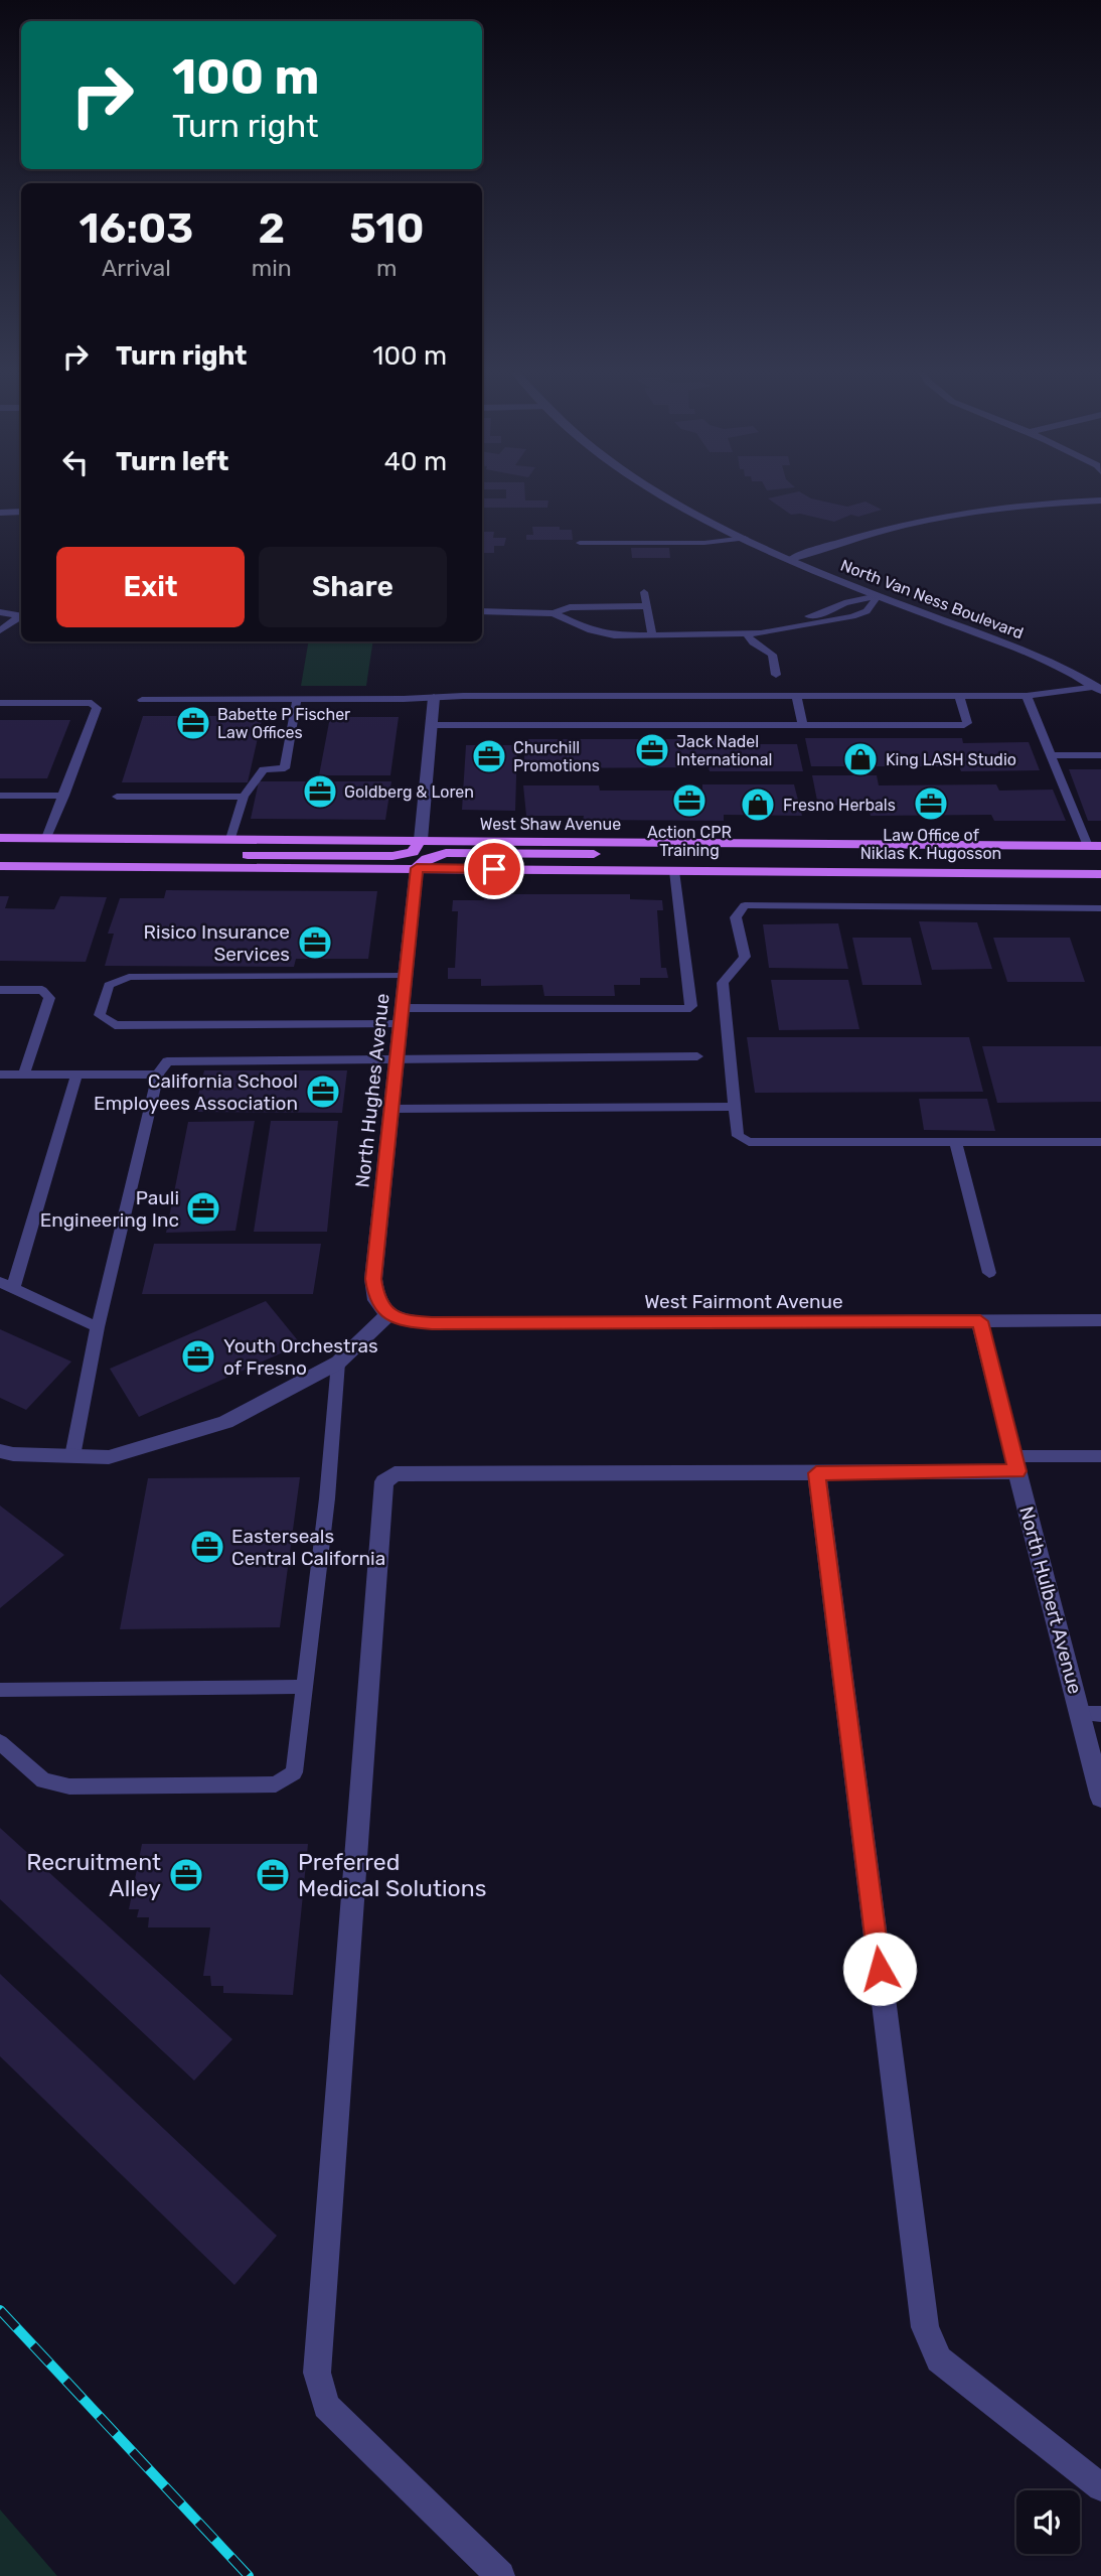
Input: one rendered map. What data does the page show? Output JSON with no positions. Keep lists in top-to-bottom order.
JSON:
{
  "streets": {
    "main road": ["West Shaw Avenue"],
    "street": [
      "North Van Ness Boulevard",
      "North Hughes Avenue",
      "West Fairmont Avenue",
      "North Hulbert Avenue"
    ]
  },
  "crossings": [
    ["North Hughes Avenue", "West Fairmont Avenue"],
    ["West Fairmont Avenue", "North Hulbert Avenue"]
  ],
  "places": {
    "office": [
      "Babette P Fischer Law Offices",
      "Jack Nadel International",
      "Churchill Promotions",
      "Goldberg & Loren",
      "Action CPR Training",
      "Law Office of Niklas K. Hugosson",
      "Risico Insurance Services",
      "California School Employees Association",
      "Pauli Engineering Inc",
      "Youth Orchestras of Fresno",
      "Easterseals Central California",
      "Recruitment Alley",
      "Preferred Medical Solutions"
    ],
    "shop": ["King LASH Studio", "Fresno Herbals"]
  },
  "page": {
    "turn": ["100 m", "Turn right"],
    "eta": [
      "16:03",
      "Arrival",
      "2",
      "min",
      "510",
      "m"
    ],
    "list": [
      {
        "name": "Turn right",
        "value": "100 m"
      },
      {
        "name": "Turn left",
        "value": "40 m"
      }
    ],
    "buttons": ["Exit", "Share"]
  }
}
